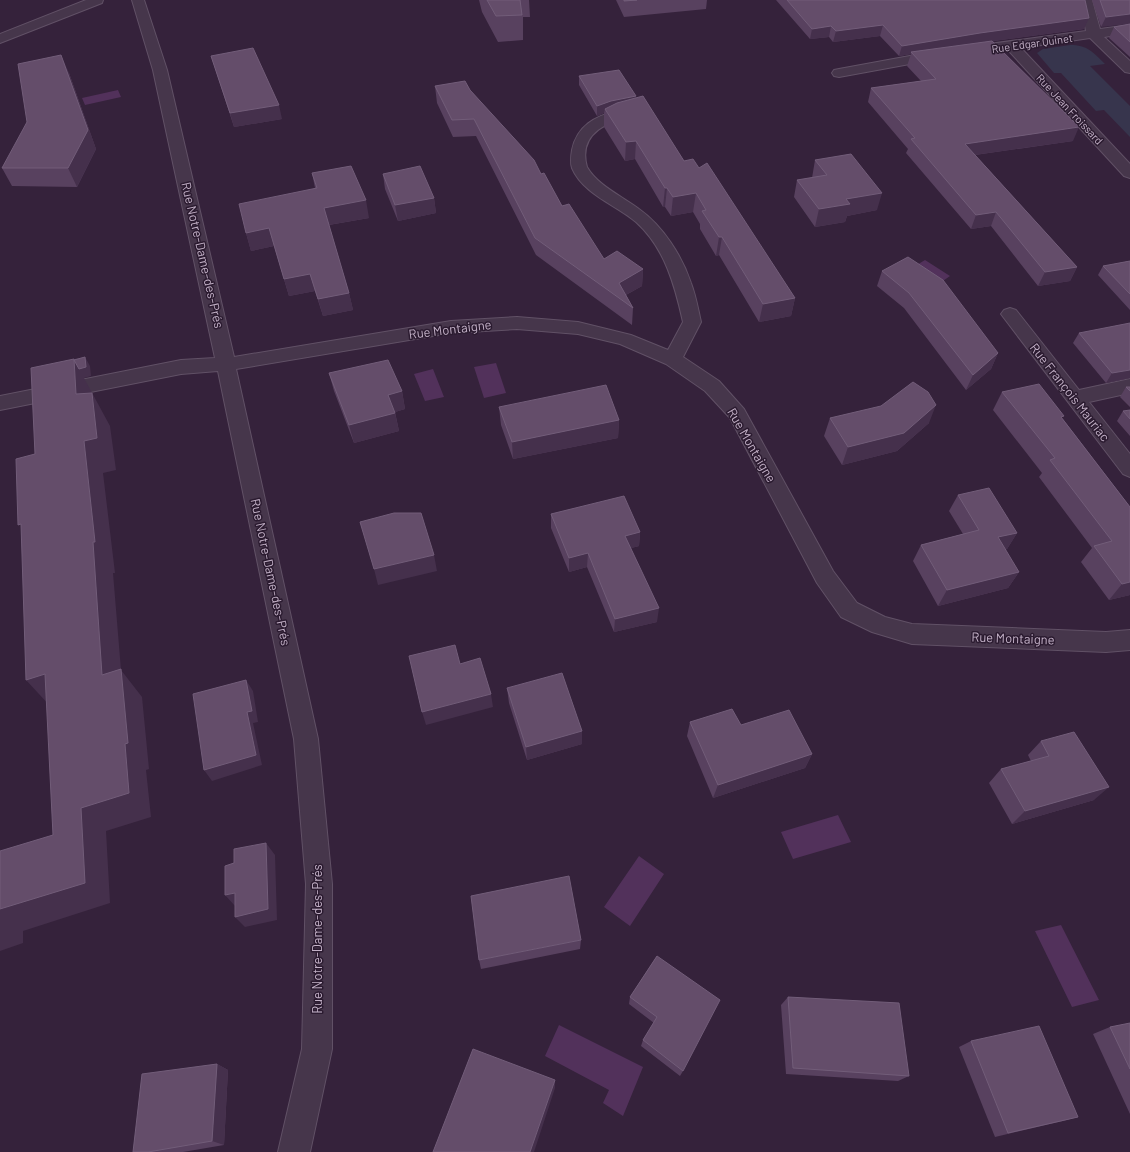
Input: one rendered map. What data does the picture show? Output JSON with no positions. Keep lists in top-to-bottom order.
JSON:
{
  "streets": {
    "street": [
      "Rue Edgar Quinet",
      "Rue Jean Froissard",
      "Rue Notre-Dame-des-Prés",
      "Rue Montaigne",
      "Rue François Mauriac"
    ]
  },
  "crossings": [
    ["Rue Edgar Quinet", "Rue Jean Froissard"],
    ["Rue Notre-Dame-des-Prés", "Rue Montaigne"]
  ]
}
